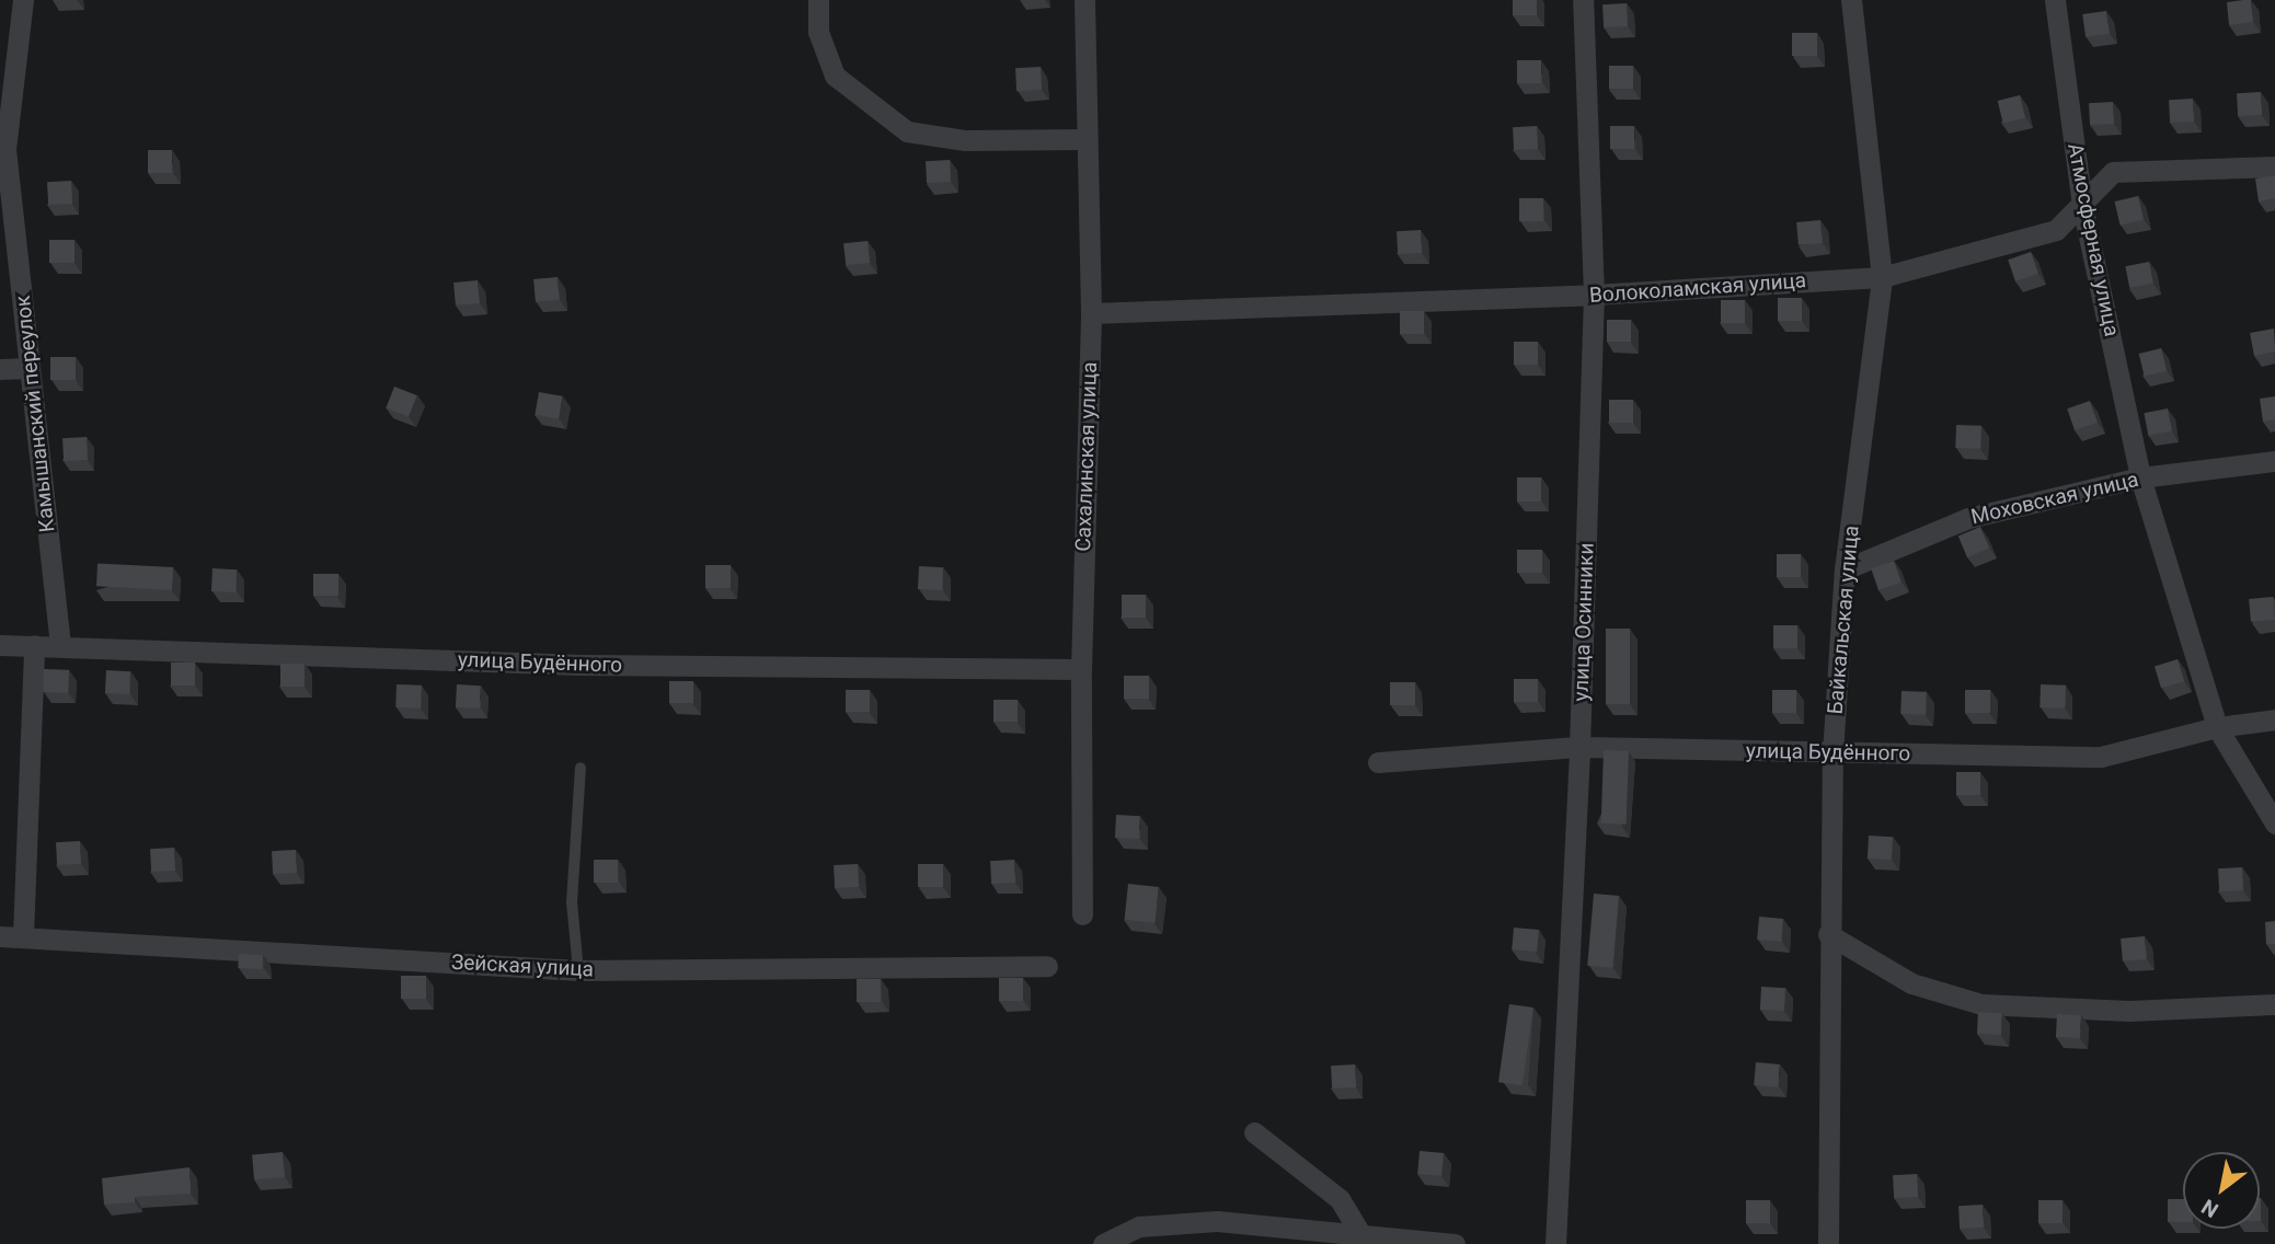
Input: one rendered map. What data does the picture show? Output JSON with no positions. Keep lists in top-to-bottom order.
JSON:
{
  "streets": {
    "street": [
      "Атмосферная улица",
      "Волоколамская улица",
      "Камышанский переулок",
      "Сахалинская улица",
      "Моховская улица",
      "Байкальская улица",
      "улица Осинники",
      "улица Будённого",
      "Зейская улица"
    ]
  },
  "crossings": [
    ["Атмосферная улица", "Волоколамская улица"],
    ["Атмосферная улица", "Моховская улица"],
    ["Атмосферная улица", "улица Будённого"],
    ["Волоколамская улица", "Сахалинская улица"],
    ["Волоколамская улица", "Байкальская улица"],
    ["Волоколамская улица", "улица Осинники"],
    ["Камышанский переулок", "улица Будённого"],
    ["Сахалинская улица", "улица Будённого"],
    ["Моховская улица", "Байкальская улица"],
    ["Байкальская улица", "улица Будённого"],
    ["улица Осинники", "улица Будённого"]
  ],
  "north": "bottom left"
}
